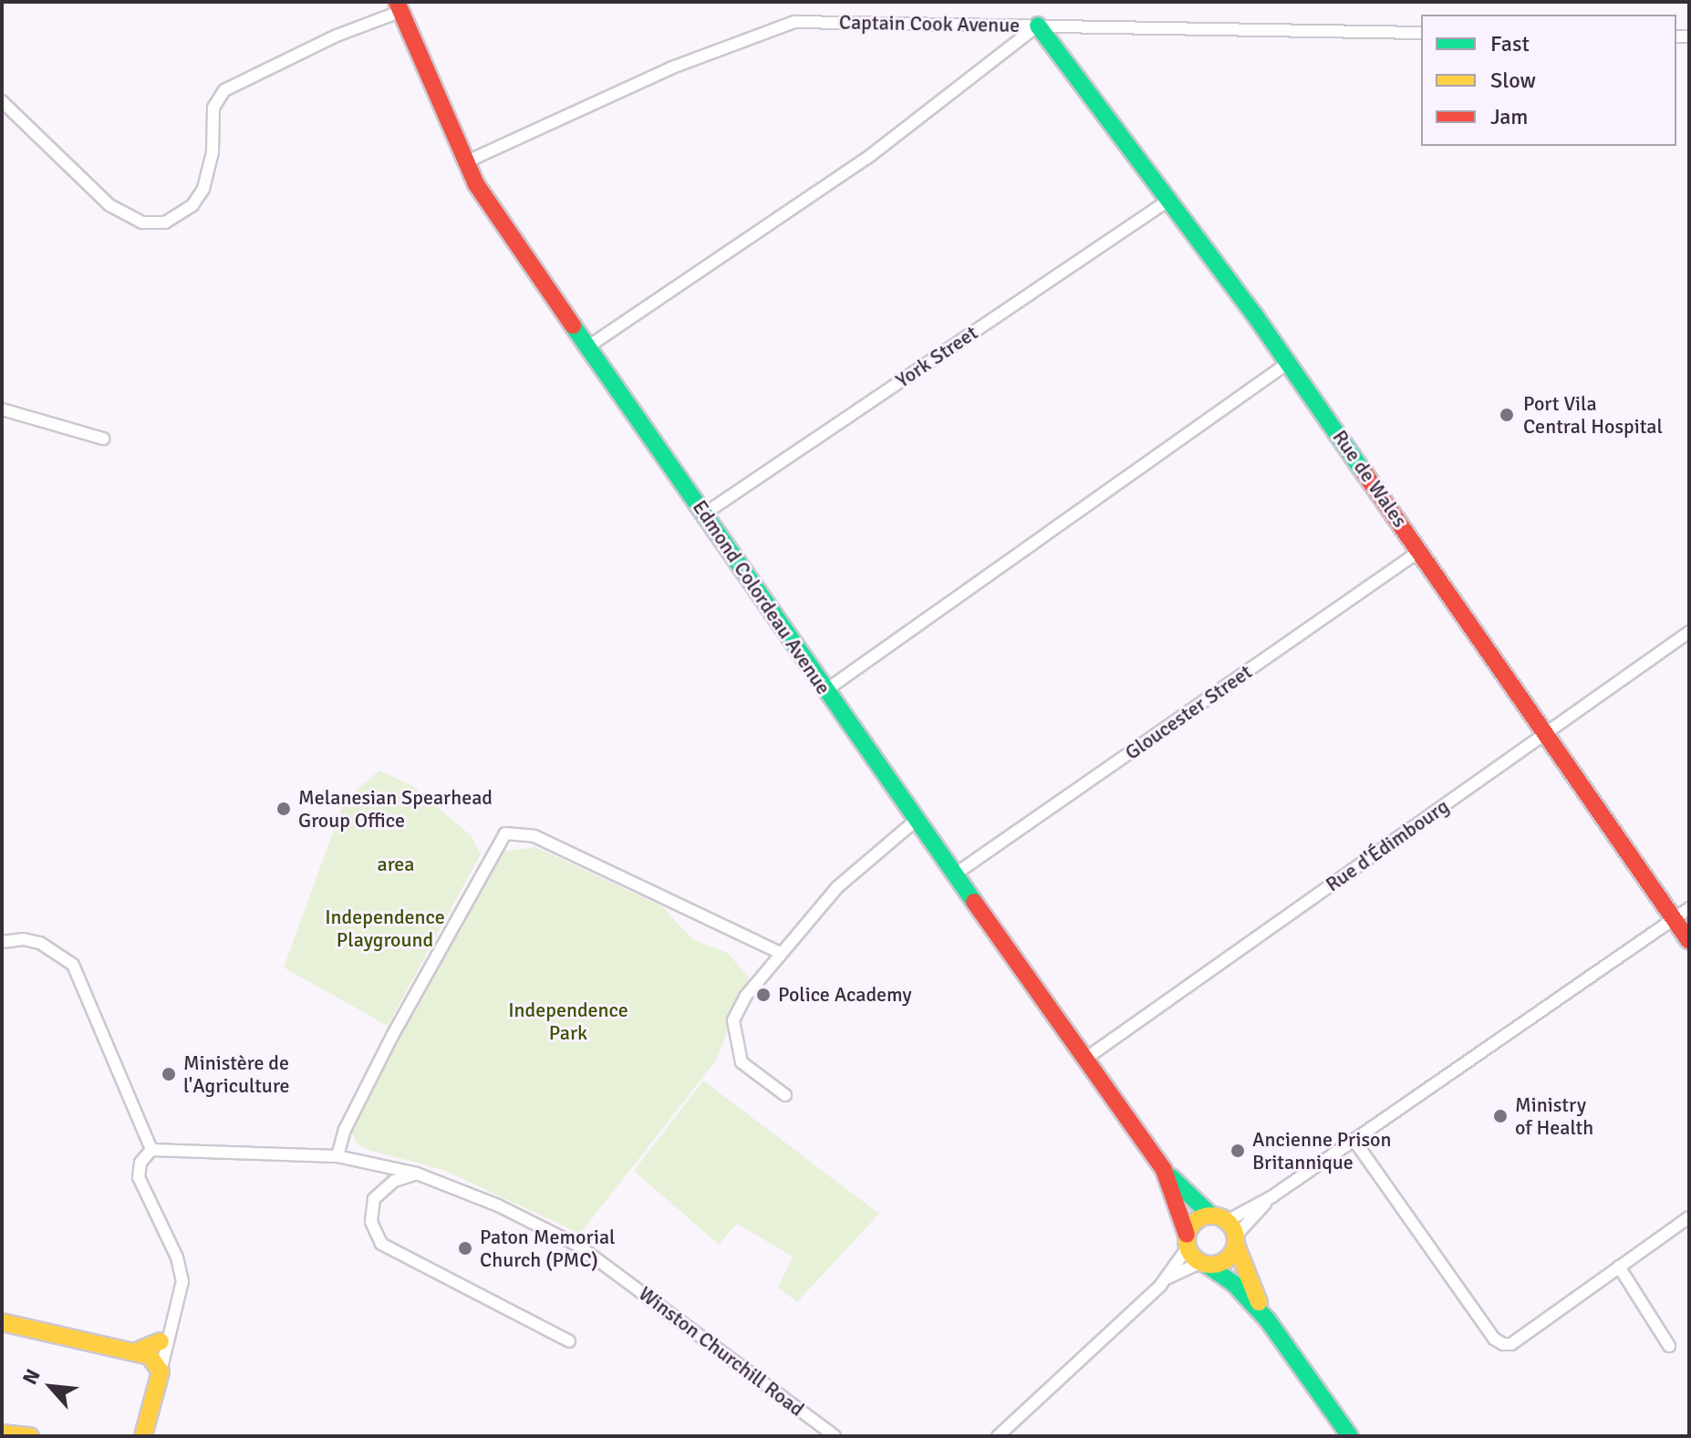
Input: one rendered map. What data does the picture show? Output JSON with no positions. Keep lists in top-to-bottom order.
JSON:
{
  "streets": {
    "street": [
      "Captain Cook Avenue",
      "York Street",
      "Rue de Wales",
      "Edmond Colordeau Avenue",
      "Gloucester Street",
      "Rue d'Édimbourg",
      "Winston Churchill Road"
    ]
  },
  "crossings": [
    ["Captain Cook Avenue", "Rue de Wales"],
    ["Captain Cook Avenue", "Edmond Colordeau Avenue"],
    ["York Street", "Rue de Wales"],
    ["York Street", "Edmond Colordeau Avenue"],
    ["Rue de Wales", "Gloucester Street"],
    ["Rue de Wales", "Rue d'Édimbourg"],
    ["Edmond Colordeau Avenue", "Gloucester Street"],
    ["Edmond Colordeau Avenue", "Rue d'Édimbourg"]
  ],
  "parks": ["area", "Independence Playground", "Independence Park"],
  "places": [
    "Port Vila Central Hospital",
    "Melanesian Spearhead Group Office",
    "Police Academy",
    "Ministère de l'Agriculture",
    "Ministry of Health",
    "Ancienne Prison Britannique",
    "Paton Memorial Church (PMC)"
  ],
  "legend": ["Fast", "Slow", "Jam"],
  "north": "top left"
}
